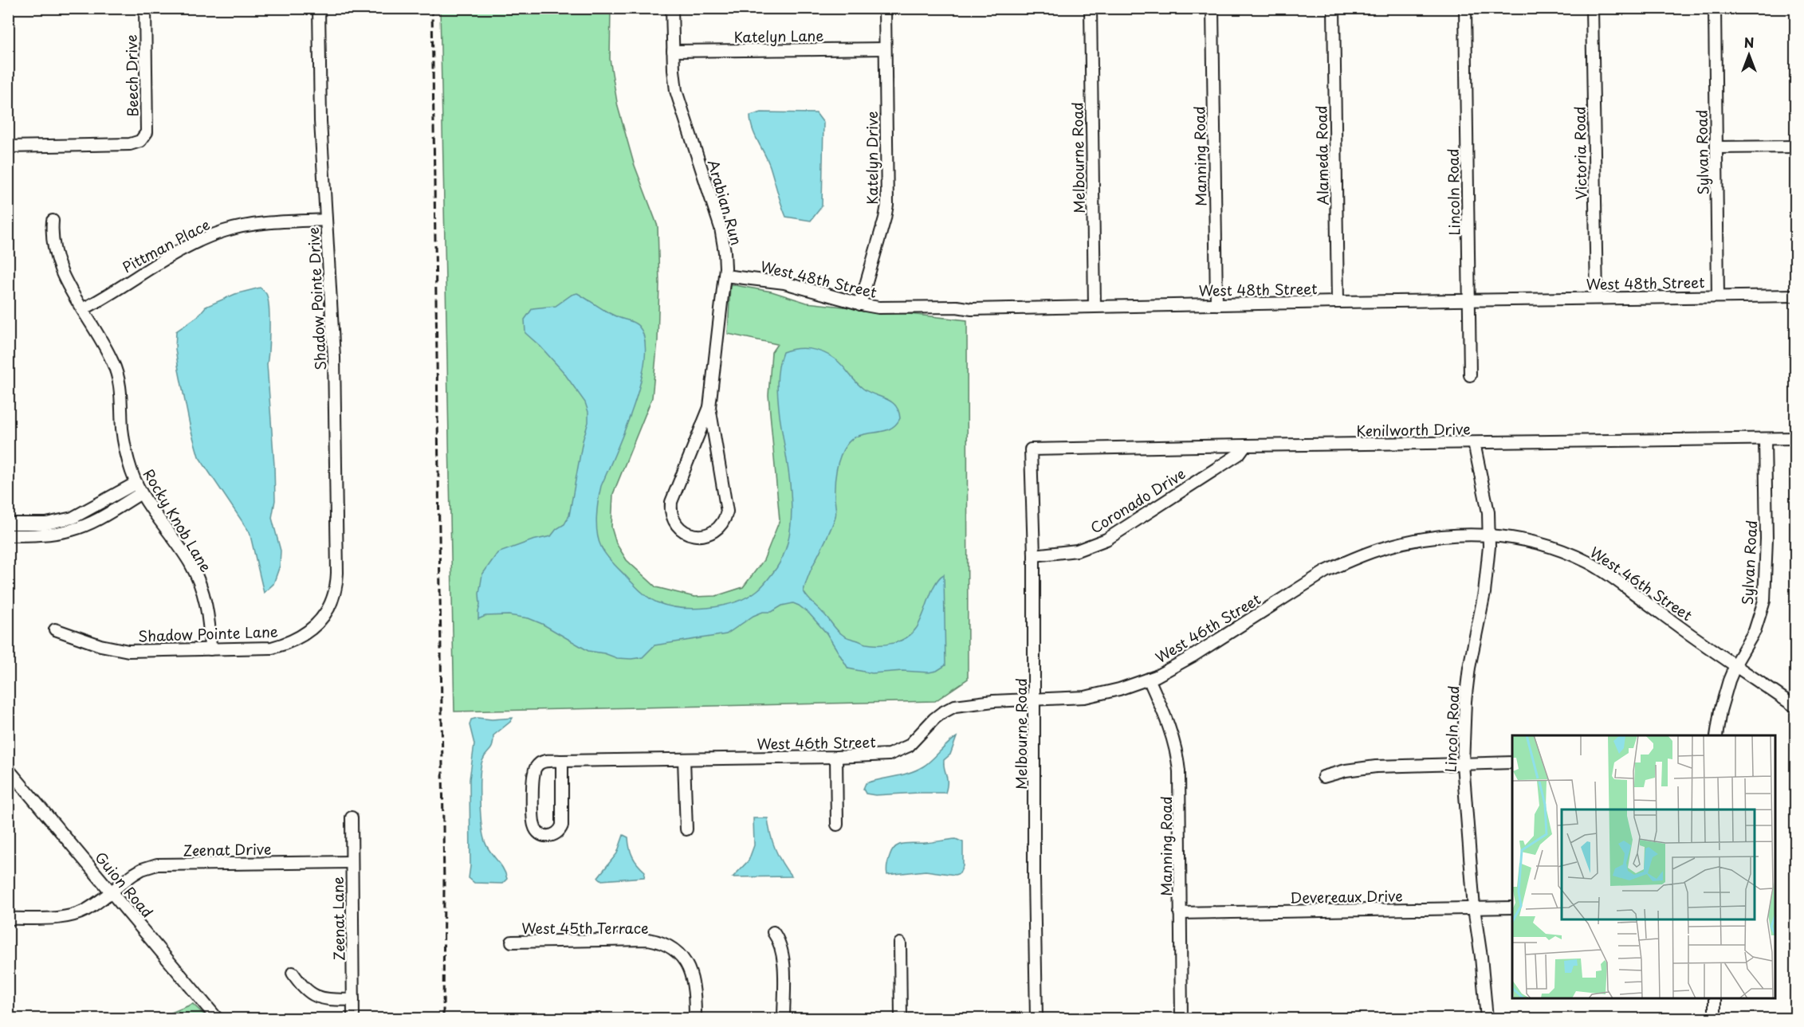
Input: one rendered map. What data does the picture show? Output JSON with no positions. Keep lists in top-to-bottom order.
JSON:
{
  "streets": {
    "street": [
      "Katelyn Lane",
      "Beech Drive",
      "Sylvan Road",
      "Victoria Road",
      "Alameda Road",
      "Manning Road",
      "Katelyn Drive",
      "Melbourne Road",
      "Lincoln Road",
      "Arabian Run",
      "Pittman Place",
      "West 48th Street",
      "Shadow Pointe Drive",
      "Kenilworth Drive",
      "Coronado Drive",
      "Rocky Knob Lane",
      "West 46th Street",
      "Shadow Pointe Lane",
      "Zeenat Drive",
      "Guion Road",
      "Devereaux Drive",
      "Zeenat Lane",
      "West 45th Terrace"
    ]
  },
  "crossings": [
    ["Katelyn Lane", "Katelyn Drive"],
    ["Katelyn Lane", "Arabian Run"],
    ["Sylvan Road", "West 48th Street"],
    ["Sylvan Road", "Kenilworth Drive"],
    ["Sylvan Road", "West 46th Street"],
    ["Victoria Road", "West 48th Street"],
    ["Alameda Road", "West 48th Street"],
    ["Manning Road", "West 48th Street"],
    ["Manning Road", "West 46th Street"],
    ["Manning Road", "Devereaux Drive"],
    ["Katelyn Drive", "West 48th Street"],
    ["Melbourne Road", "West 48th Street"],
    ["Melbourne Road", "Kenilworth Drive"],
    ["Melbourne Road", "Coronado Drive"],
    ["Melbourne Road", "West 46th Street"],
    ["Lincoln Road", "West 48th Street"],
    ["Lincoln Road", "Kenilworth Drive"],
    ["Lincoln Road", "West 46th Street"],
    ["Lincoln Road", "Devereaux Drive"],
    ["Arabian Run", "West 48th Street"],
    ["Pittman Place", "Shadow Pointe Drive"],
    ["Pittman Place", "Rocky Knob Lane"],
    ["Shadow Pointe Drive", "Shadow Pointe Lane"],
    ["Kenilworth Drive", "Coronado Drive"],
    ["Rocky Knob Lane", "Shadow Pointe Lane"],
    ["Zeenat Drive", "Guion Road"],
    ["Zeenat Drive", "Zeenat Lane"]
  ],
  "north": "top"
}
